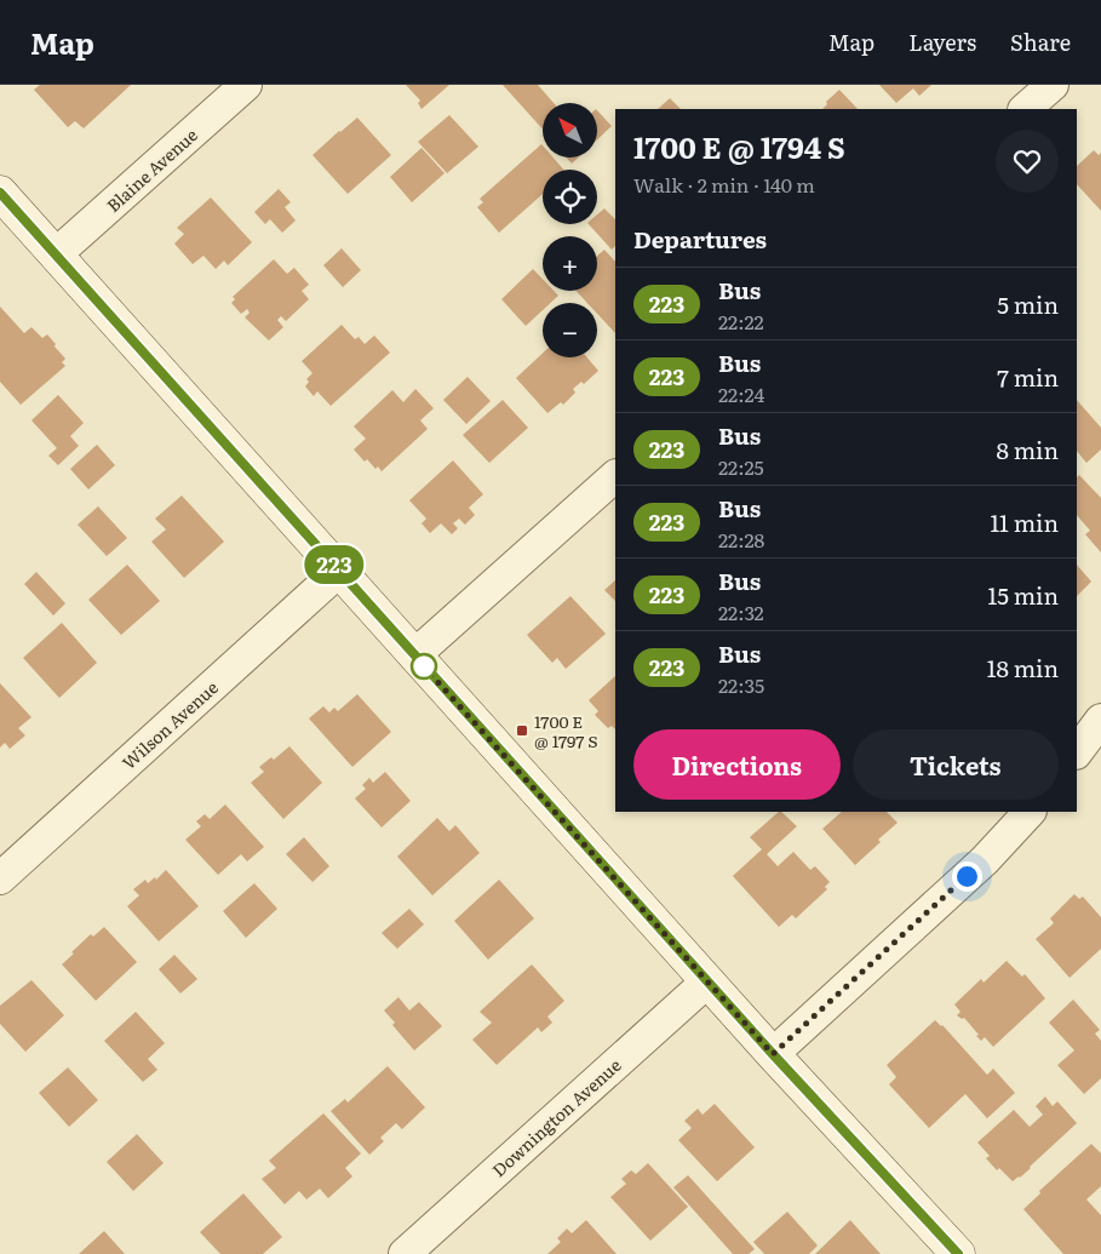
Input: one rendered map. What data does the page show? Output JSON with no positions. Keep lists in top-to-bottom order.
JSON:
{
  "streets": {
    "street": ["Blaine Avenue", "Wilson Avenue", "Downington Avenue"]
  },
  "places": {
    "transit": ["1700 E @ 1797 S"]
  },
  "lines": ["bus line 223"],
  "north": "top left",
  "page": {
    "header": "Map",
    "nav": ["Map", "Layers", "Share"],
    "on_map": "223",
    "map_buttons": ["+", "−"],
    "heading": [
      ["1700 E @ 1794 S", "Walk · 2 min · 140 m"],
      "Departures"
    ],
    "list": [
      {
        "mark": "223",
        "name": "Bus",
        "note": "22:22",
        "value": "5 min"
      },
      {
        "mark": "223",
        "name": "Bus",
        "note": "22:24",
        "value": "7 min"
      },
      {
        "mark": "223",
        "name": "Bus",
        "note": "22:25",
        "value": "8 min"
      },
      {
        "mark": "223",
        "name": "Bus",
        "note": "22:28",
        "value": "11 min"
      },
      {
        "mark": "223",
        "name": "Bus",
        "note": "22:32",
        "value": "15 min"
      },
      {
        "mark": "223",
        "name": "Bus",
        "note": "22:35",
        "value": "18 min"
      }
    ],
    "buttons": ["Directions", "Tickets"]
  }
}
